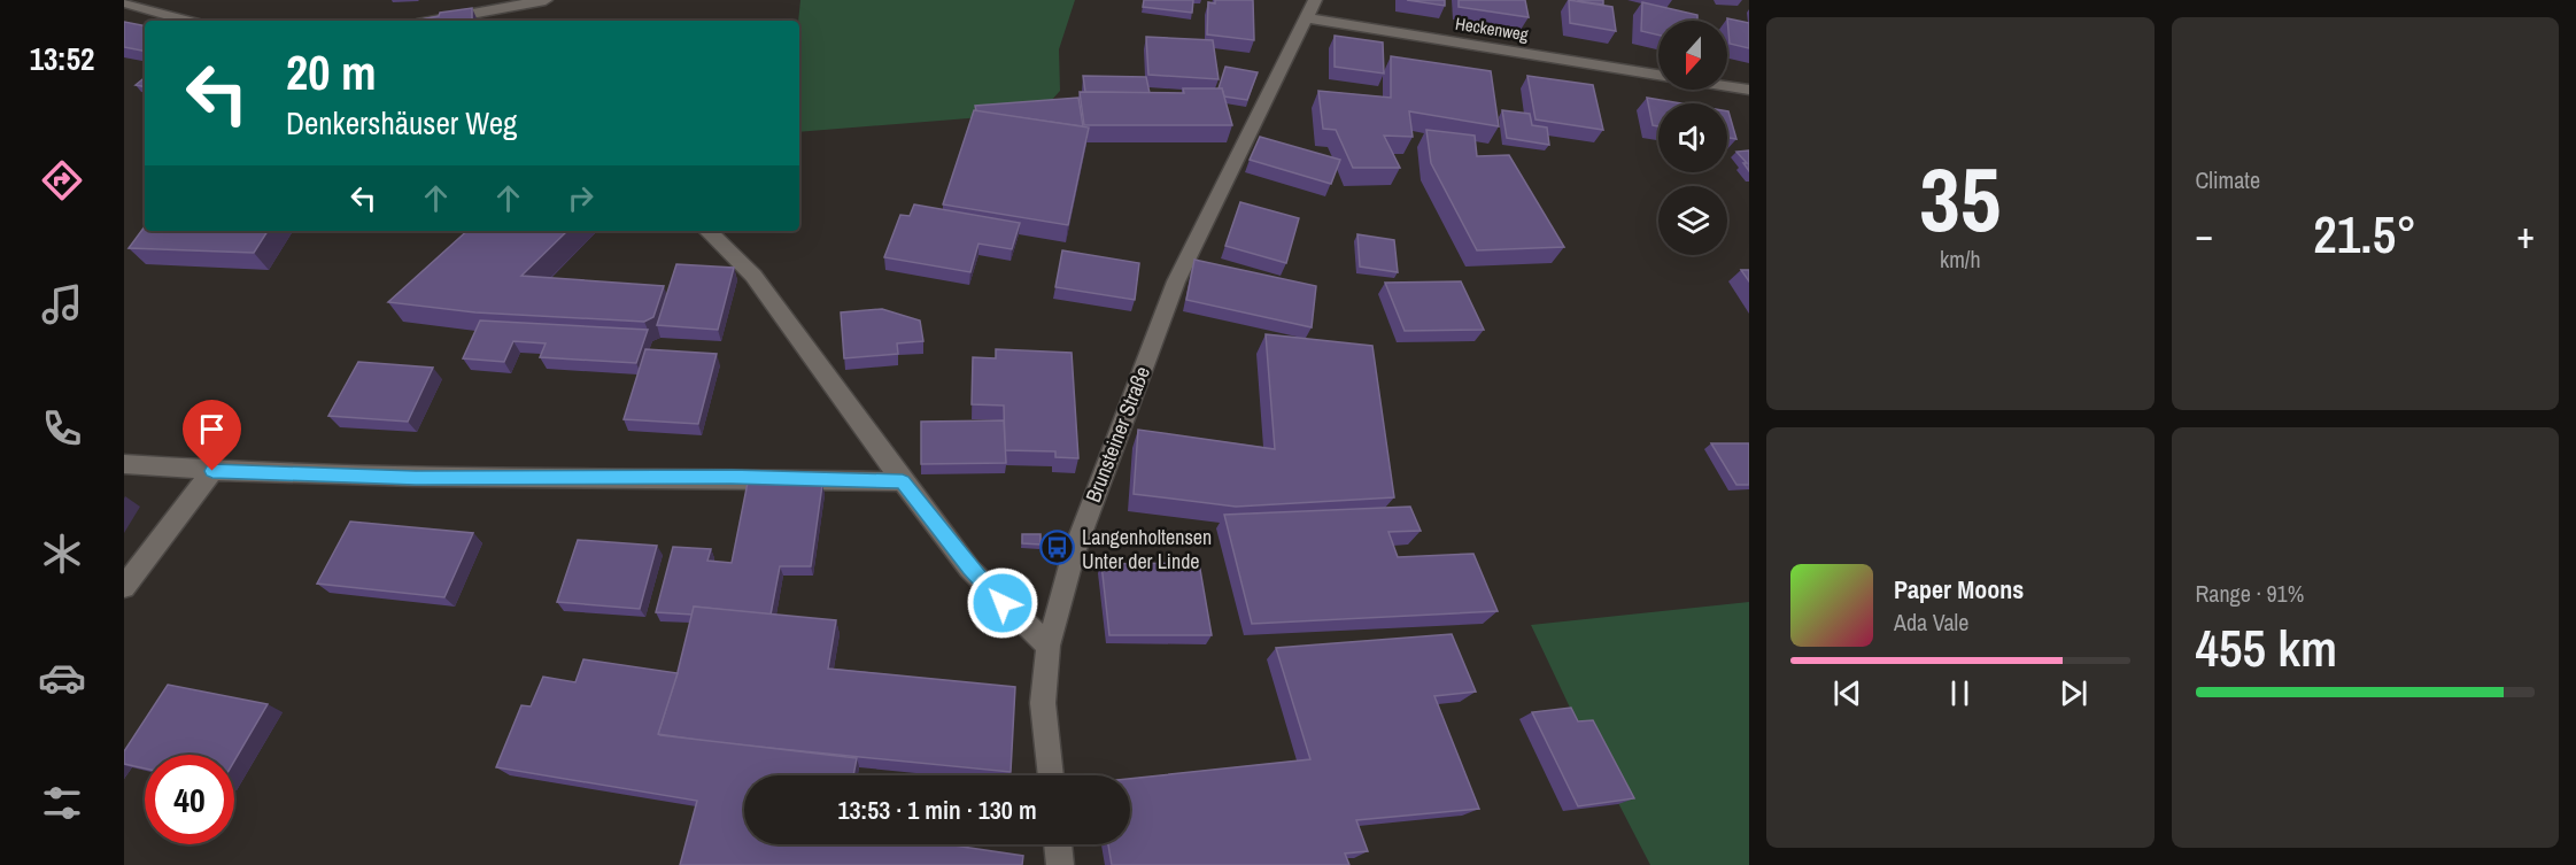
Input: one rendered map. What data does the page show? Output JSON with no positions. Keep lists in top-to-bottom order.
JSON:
{
  "streets": {
    "street": ["Heckenweg", "Brunsteiner Straße"]
  },
  "crossings": [
    ["Heckenweg", "Brunsteiner Straße"]
  ],
  "places": {
    "bus stop": ["Langenholtensen Unter der Linde"]
  },
  "north": "bottom",
  "page": {
    "tabs": "13:52",
    "tile": [
      ["35", "km/h"],
      "Climate",
      ["Range · 91%", "455 km"]
    ],
    "turn": ["20 m", "Denkershäuser Weg"],
    "heat": ["−", "21.5°", "+"],
    "song": ["Paper Moons", "Ada Vale"],
    "limit": "40",
    "trip": "13:53 · 1 min · 130 m"
  }
}
